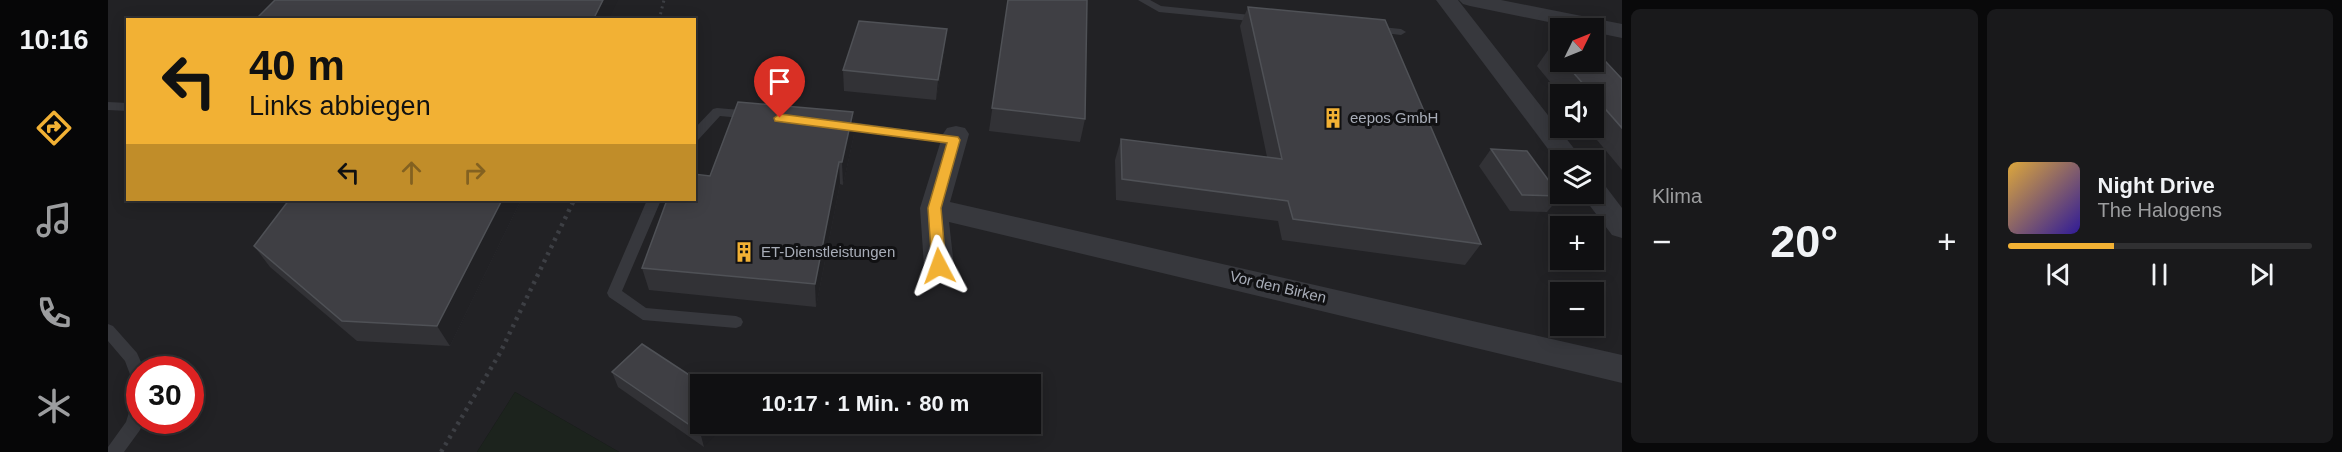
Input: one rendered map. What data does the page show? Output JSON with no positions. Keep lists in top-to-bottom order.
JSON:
{
  "streets": {
    "street": ["Vor den Birken"]
  },
  "places": {
    "building": ["eepos GmbH", "ET-Dienstleistungen"]
  },
  "north": "top right",
  "page": {
    "tabs": "10:16",
    "tile": "Klima",
    "map_buttons": ["+", "−"],
    "turn": ["40 m", "Links abbiegen"],
    "song": ["Night Drive", "The Halogens"],
    "heat": ["−", "20°", "+"],
    "limit": "30",
    "trip": "10:17 · 1 Min. · 80 m"
  }
}
